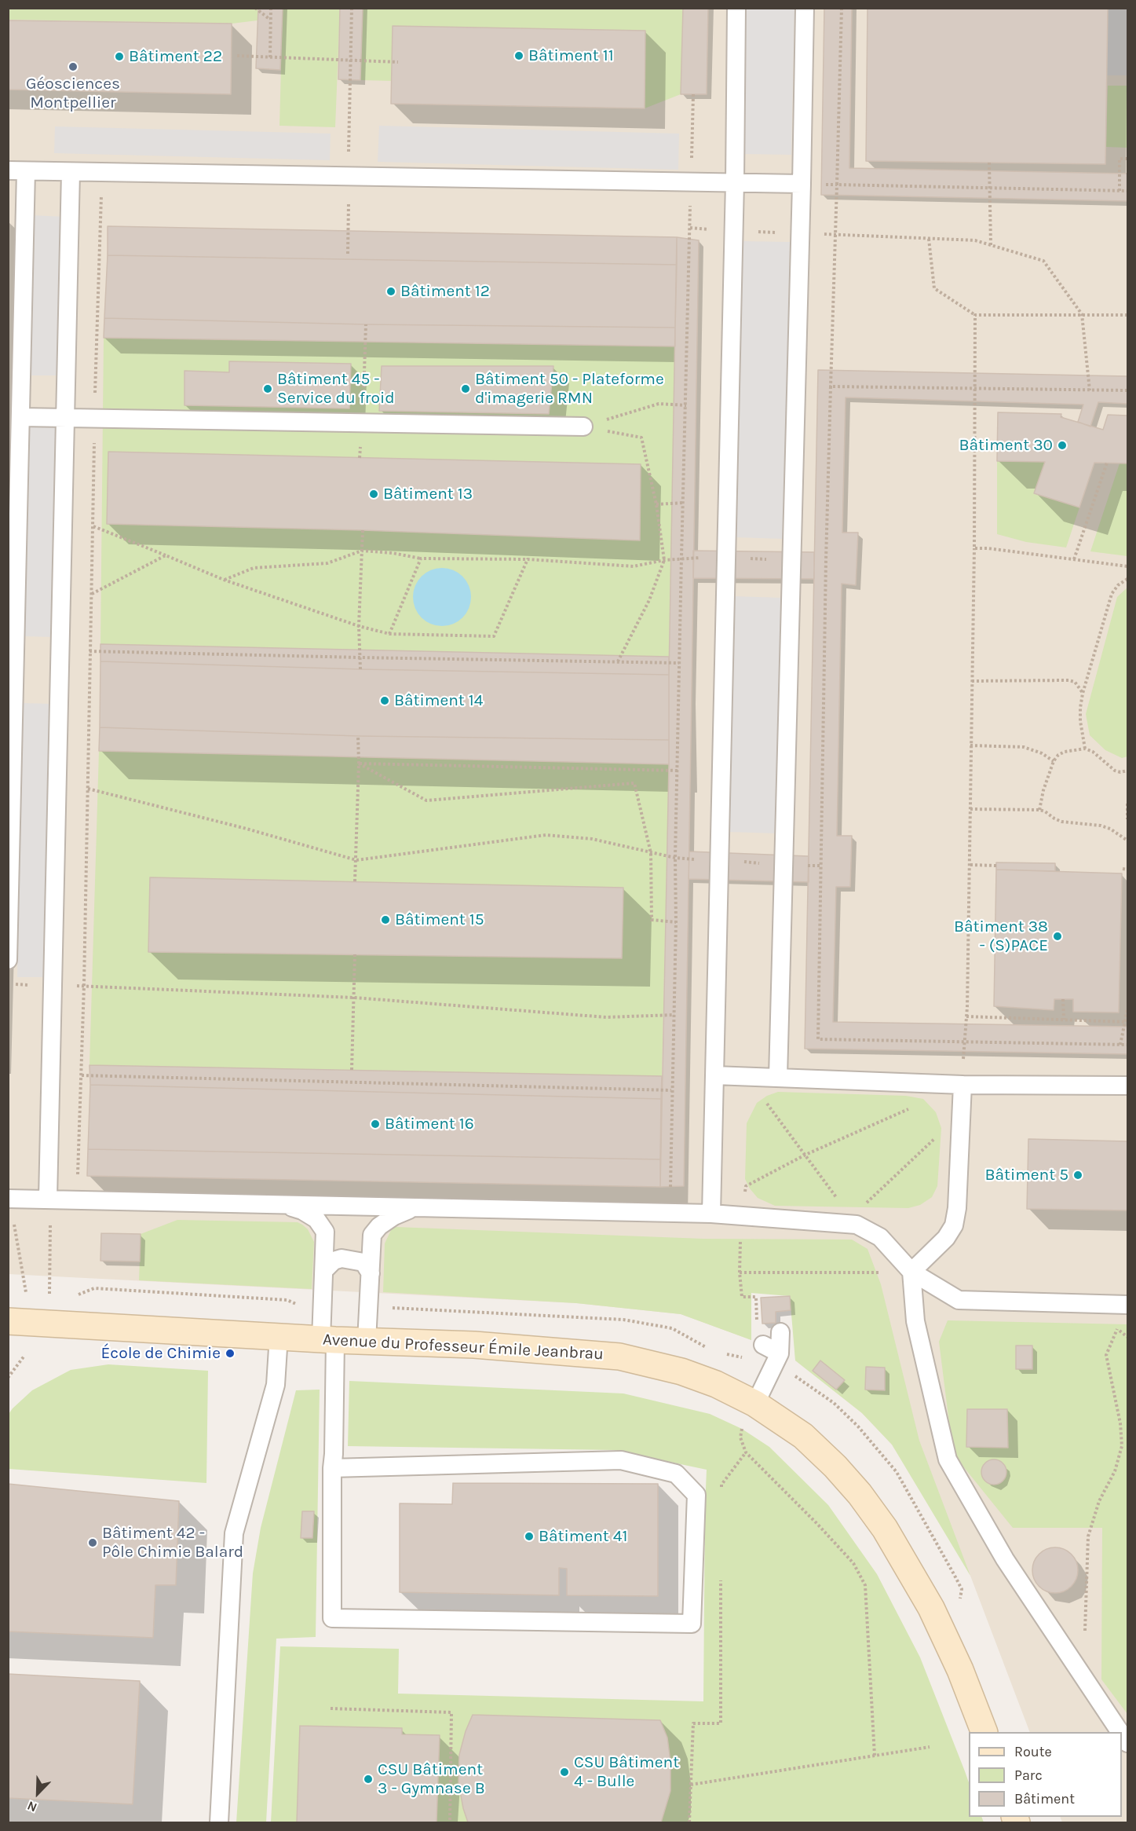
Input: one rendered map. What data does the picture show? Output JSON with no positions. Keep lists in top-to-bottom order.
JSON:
{
  "streets": {
    "street": ["Avenue du Professeur Émile Jeanbrau"]
  },
  "places": [
    "Bâtiment 11",
    "Bâtiment 22",
    "Géosciences Montpellier",
    "Bâtiment 12",
    "Bâtiment 45 - Service du froid",
    "Bâtiment 50 - Plateforme d'imagerie RMN",
    "Bâtiment 30",
    "Bâtiment 13",
    "Bâtiment 14",
    "Bâtiment 15",
    "Bâtiment 38 - (S)PACE",
    "Bâtiment 16",
    "Bâtiment 5",
    "École de Chimie",
    "Bâtiment 41",
    "Bâtiment 42 - Pôle Chimie Balard",
    "CSU Bâtiment 4 - Bulle",
    "CSU Bâtiment 3 - Gymnase B"
  ],
  "legend": ["Route", "Parc", "Bâtiment"],
  "north": "bottom left"
}
